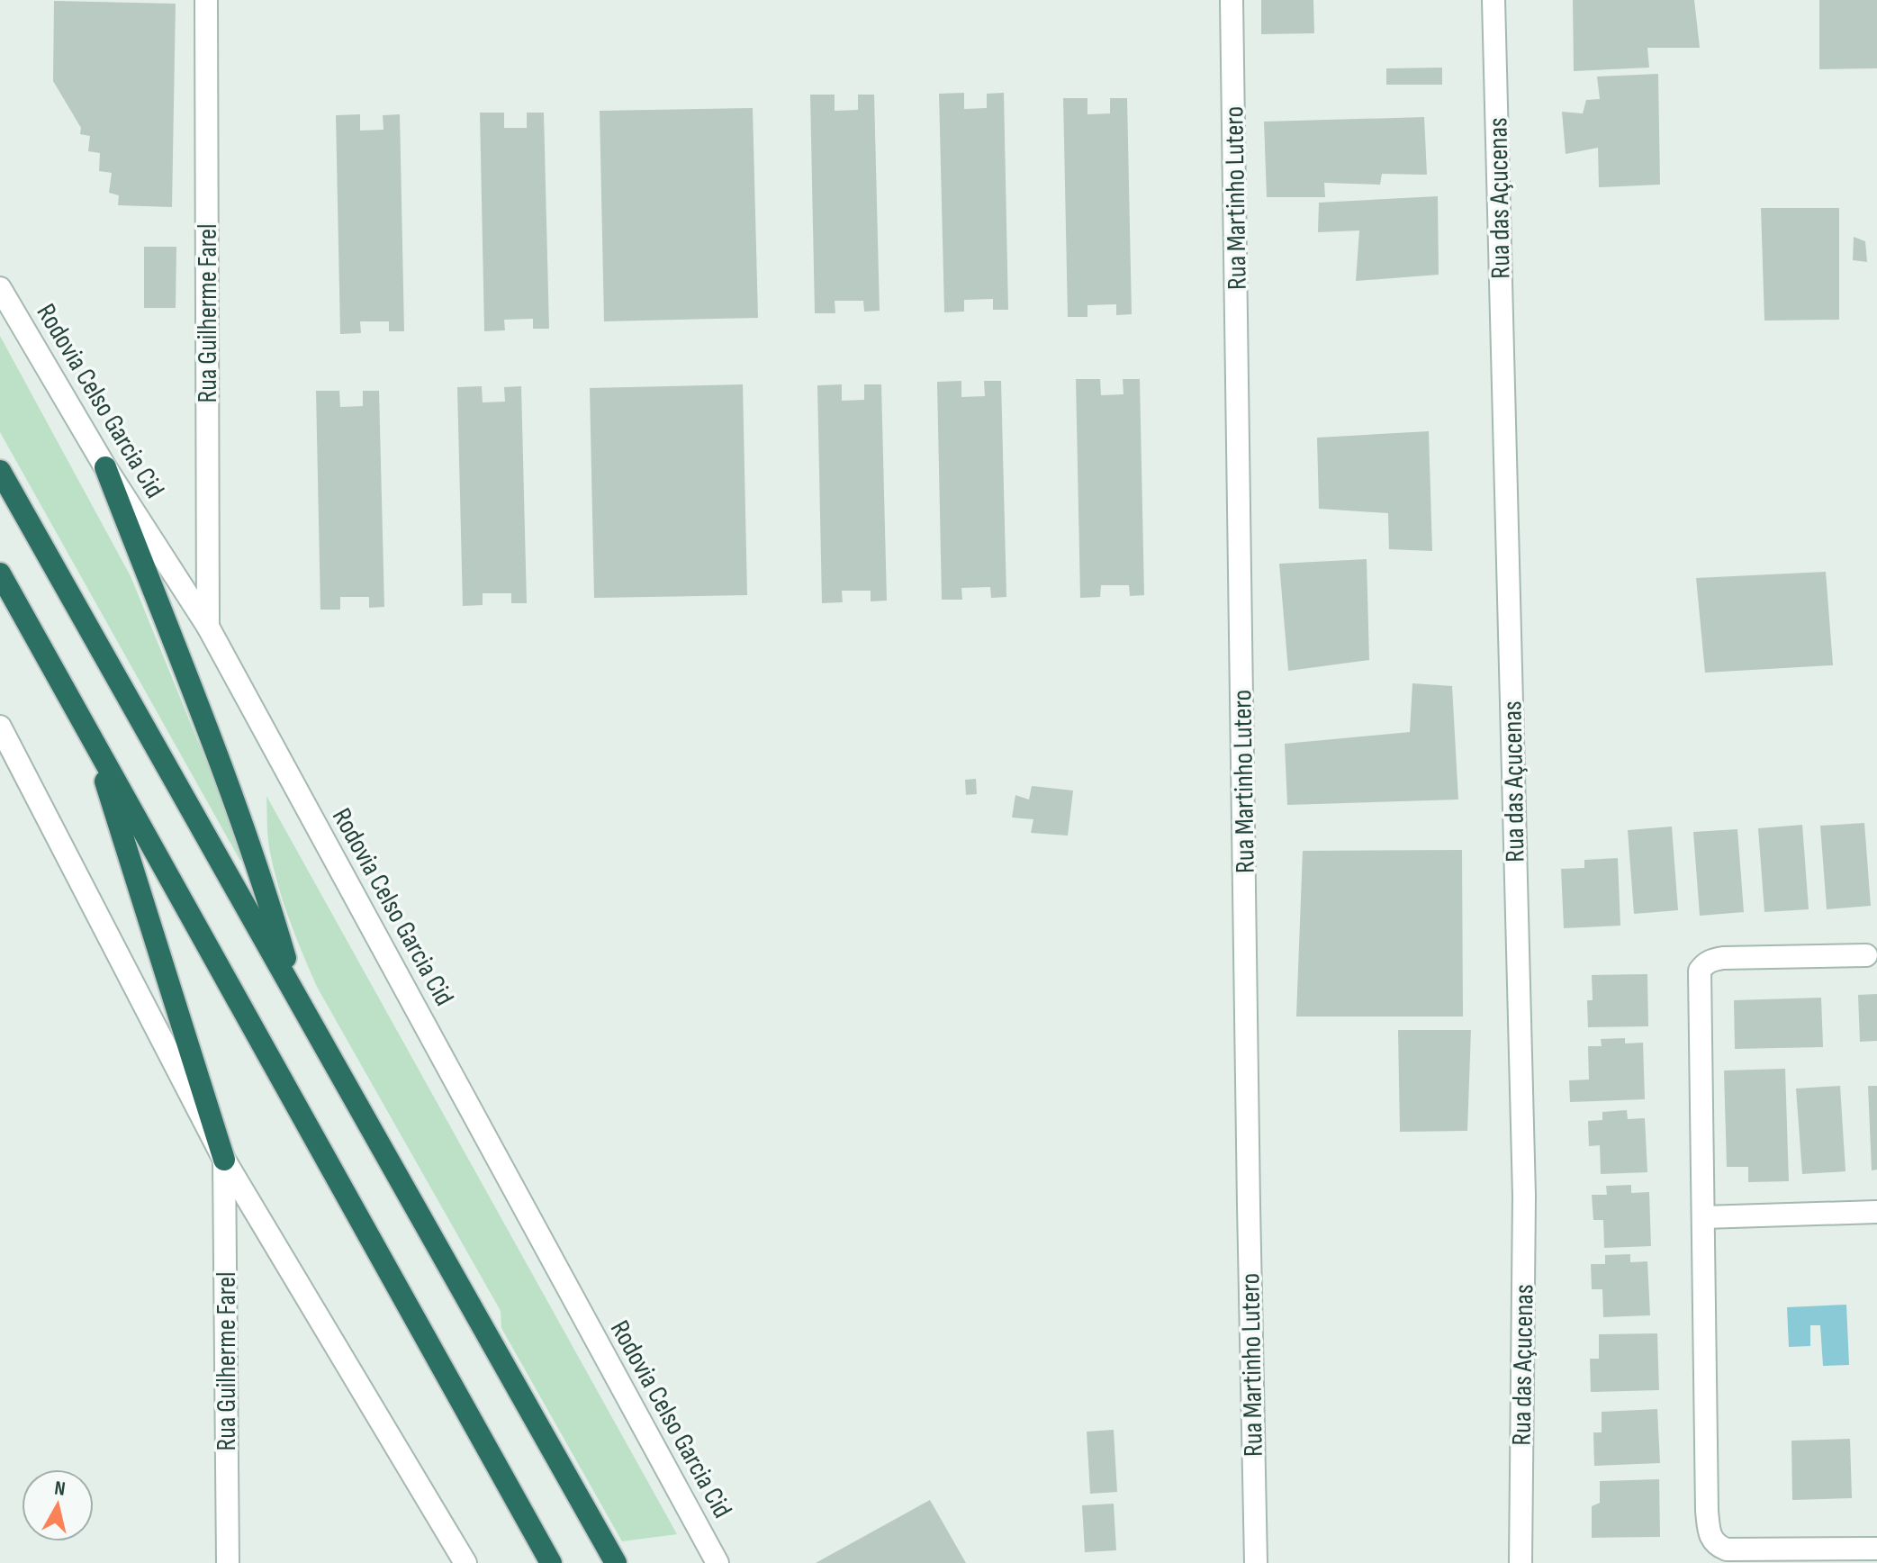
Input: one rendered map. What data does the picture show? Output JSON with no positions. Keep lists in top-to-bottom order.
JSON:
{
  "streets": {
    "street": [
      "Rua Martinho Lutero",
      "Rua das Açucenas",
      "Rua Guilherme Farel",
      "Rodovia Celso Garcia Cid"
    ]
  },
  "crossings": [
    ["Rua Guilherme Farel", "Rodovia Celso Garcia Cid"]
  ],
  "north": "top"
}
